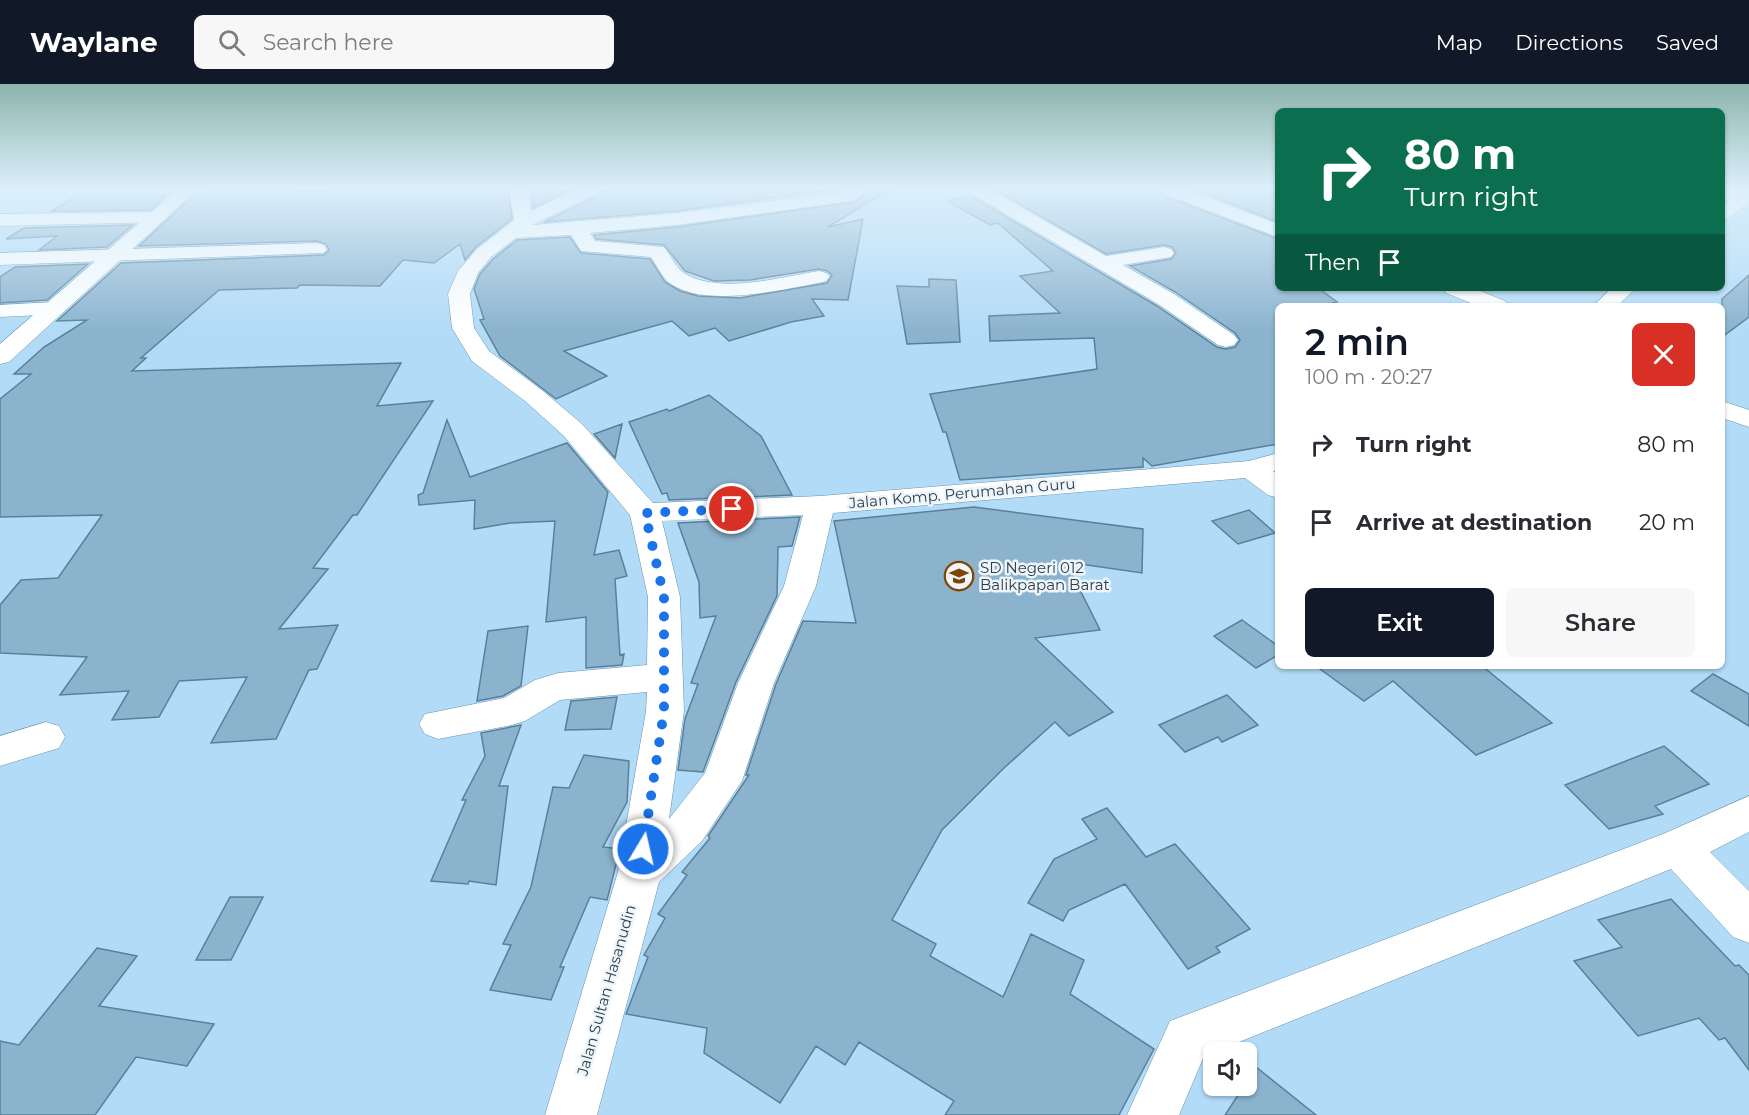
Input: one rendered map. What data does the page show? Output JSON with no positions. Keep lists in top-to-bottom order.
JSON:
{
  "streets": {
    "street": ["Jalan Komp. Perumahan Guru", "Jalan Sultan Hasanudin"]
  },
  "crossings": [
    ["Jalan Komp. Perumahan Guru", "Jalan Sultan Hasanudin"]
  ],
  "places": {
    "school or university": ["SD Negeri 012 Balikpapan Barat"]
  },
  "page": {
    "header": "Waylane",
    "search": "Search here",
    "nav": ["Map", "Directions", "Saved"],
    "turn": ["80 m", "Turn right"],
    "then": "Then",
    "heading": ["2 min", "100 m · 20:27"],
    "list": [
      {
        "name": "Turn right",
        "value": "80 m"
      },
      {
        "name": "Arrive at destination",
        "value": "20 m"
      }
    ],
    "buttons": ["Exit", "Share"]
  }
}
